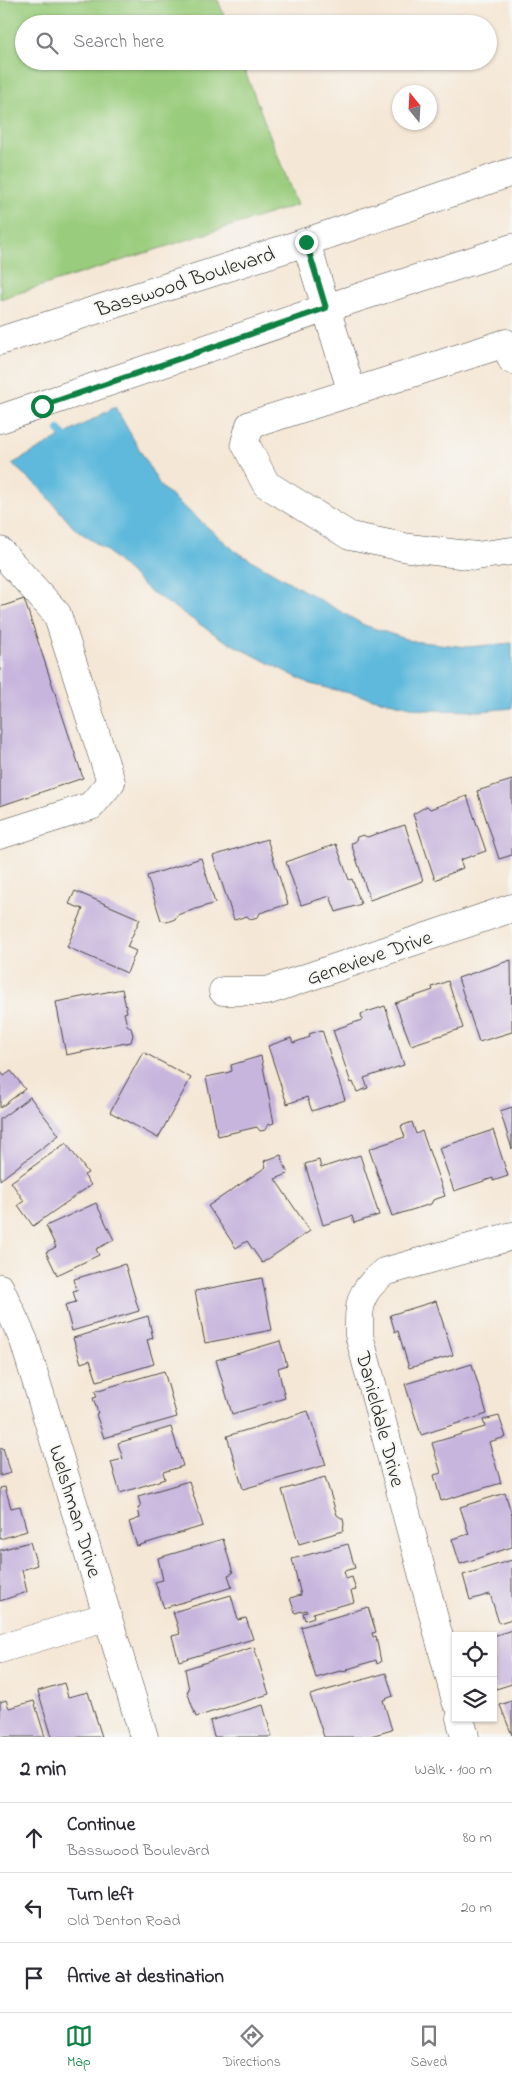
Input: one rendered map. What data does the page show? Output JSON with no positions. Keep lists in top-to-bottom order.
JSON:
{
  "streets": {
    "street": [
      "Basswood Boulevard",
      "Genevieve Drive",
      "Danieldale Drive",
      "Welshman Drive"
    ]
  },
  "north": "top",
  "page": {
    "search": "Search here",
    "heading": ["2 min", "Walk · 100 m"],
    "list": [
      ["Continue", "Basswood Boulevard", "80 m"],
      ["Turn left", "Old Denton Road", "20 m"],
      "Arrive at destination"
    ],
    "nav": ["Map", "Directions", "Saved"]
  }
}
